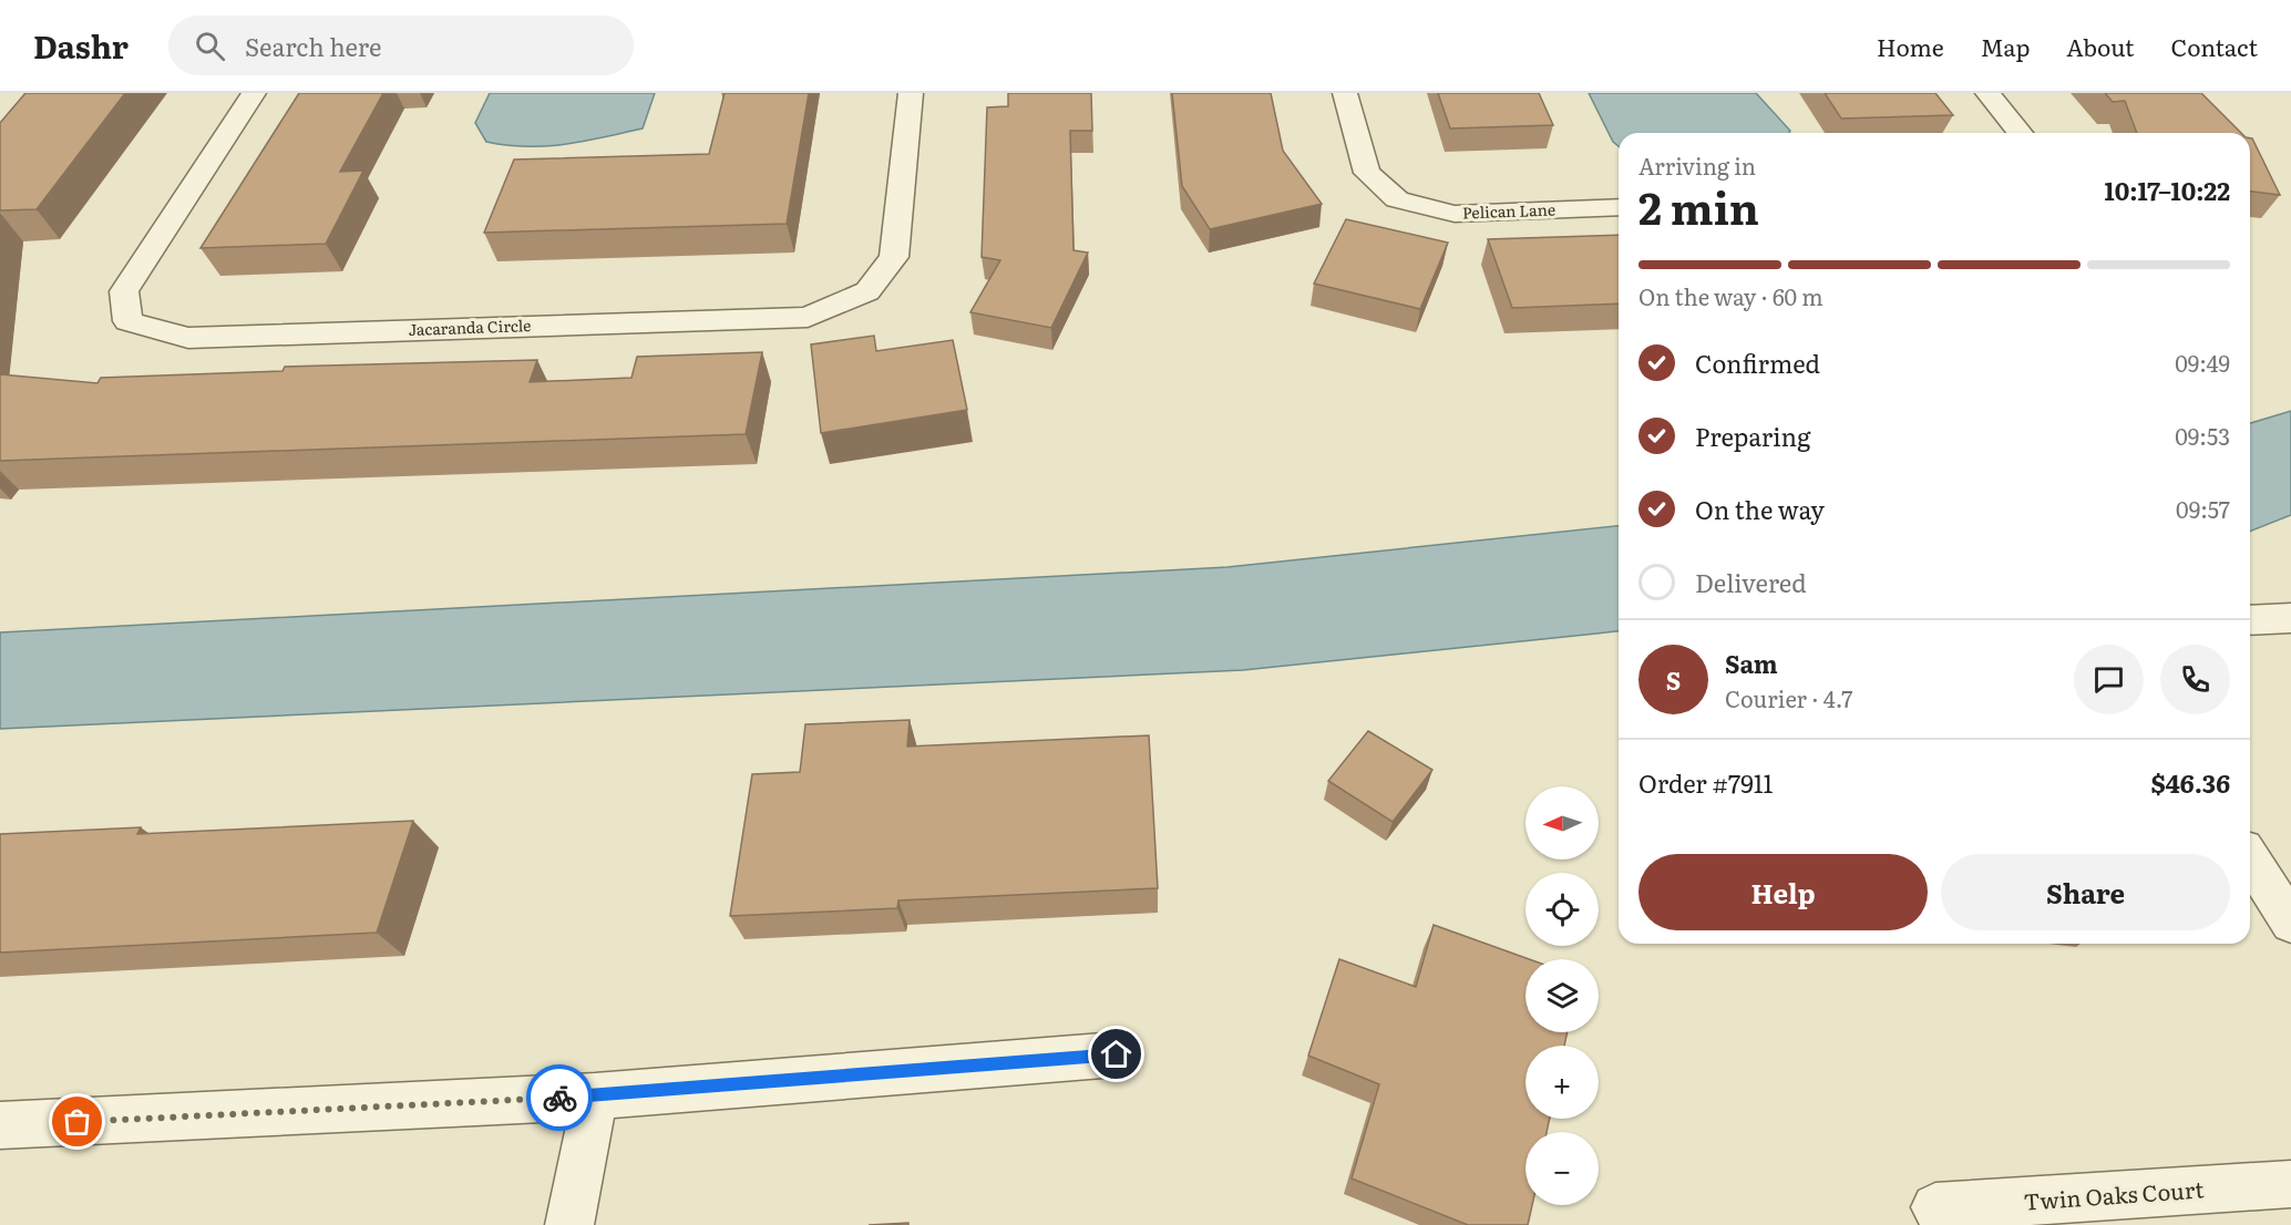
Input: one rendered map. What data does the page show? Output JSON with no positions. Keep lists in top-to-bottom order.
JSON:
{
  "streets": {
    "street": ["Pelican Lane", "Jacaranda Circle", "Twin Oaks Court"]
  },
  "north": "left",
  "page": {
    "header": "Dashr",
    "search": "Search here",
    "nav": [
      "Home",
      "Map",
      "About",
      "Contact"
    ],
    "heading": ["2 min", "Arriving in", "10:17–10:22"],
    "panel": [
      "Sam",
      "Courier · 4.7",
      "Order #7911",
      "$46.36"
    ],
    "bar": "On the way · 60 m",
    "list": [
      ["Confirmed", "09:49"],
      ["Preparing", "09:53"],
      ["On the way", "09:57"],
      "Delivered"
    ],
    "round": "S",
    "map_buttons": ["+", "−"],
    "buttons": ["Help", "Share"]
  }
}
